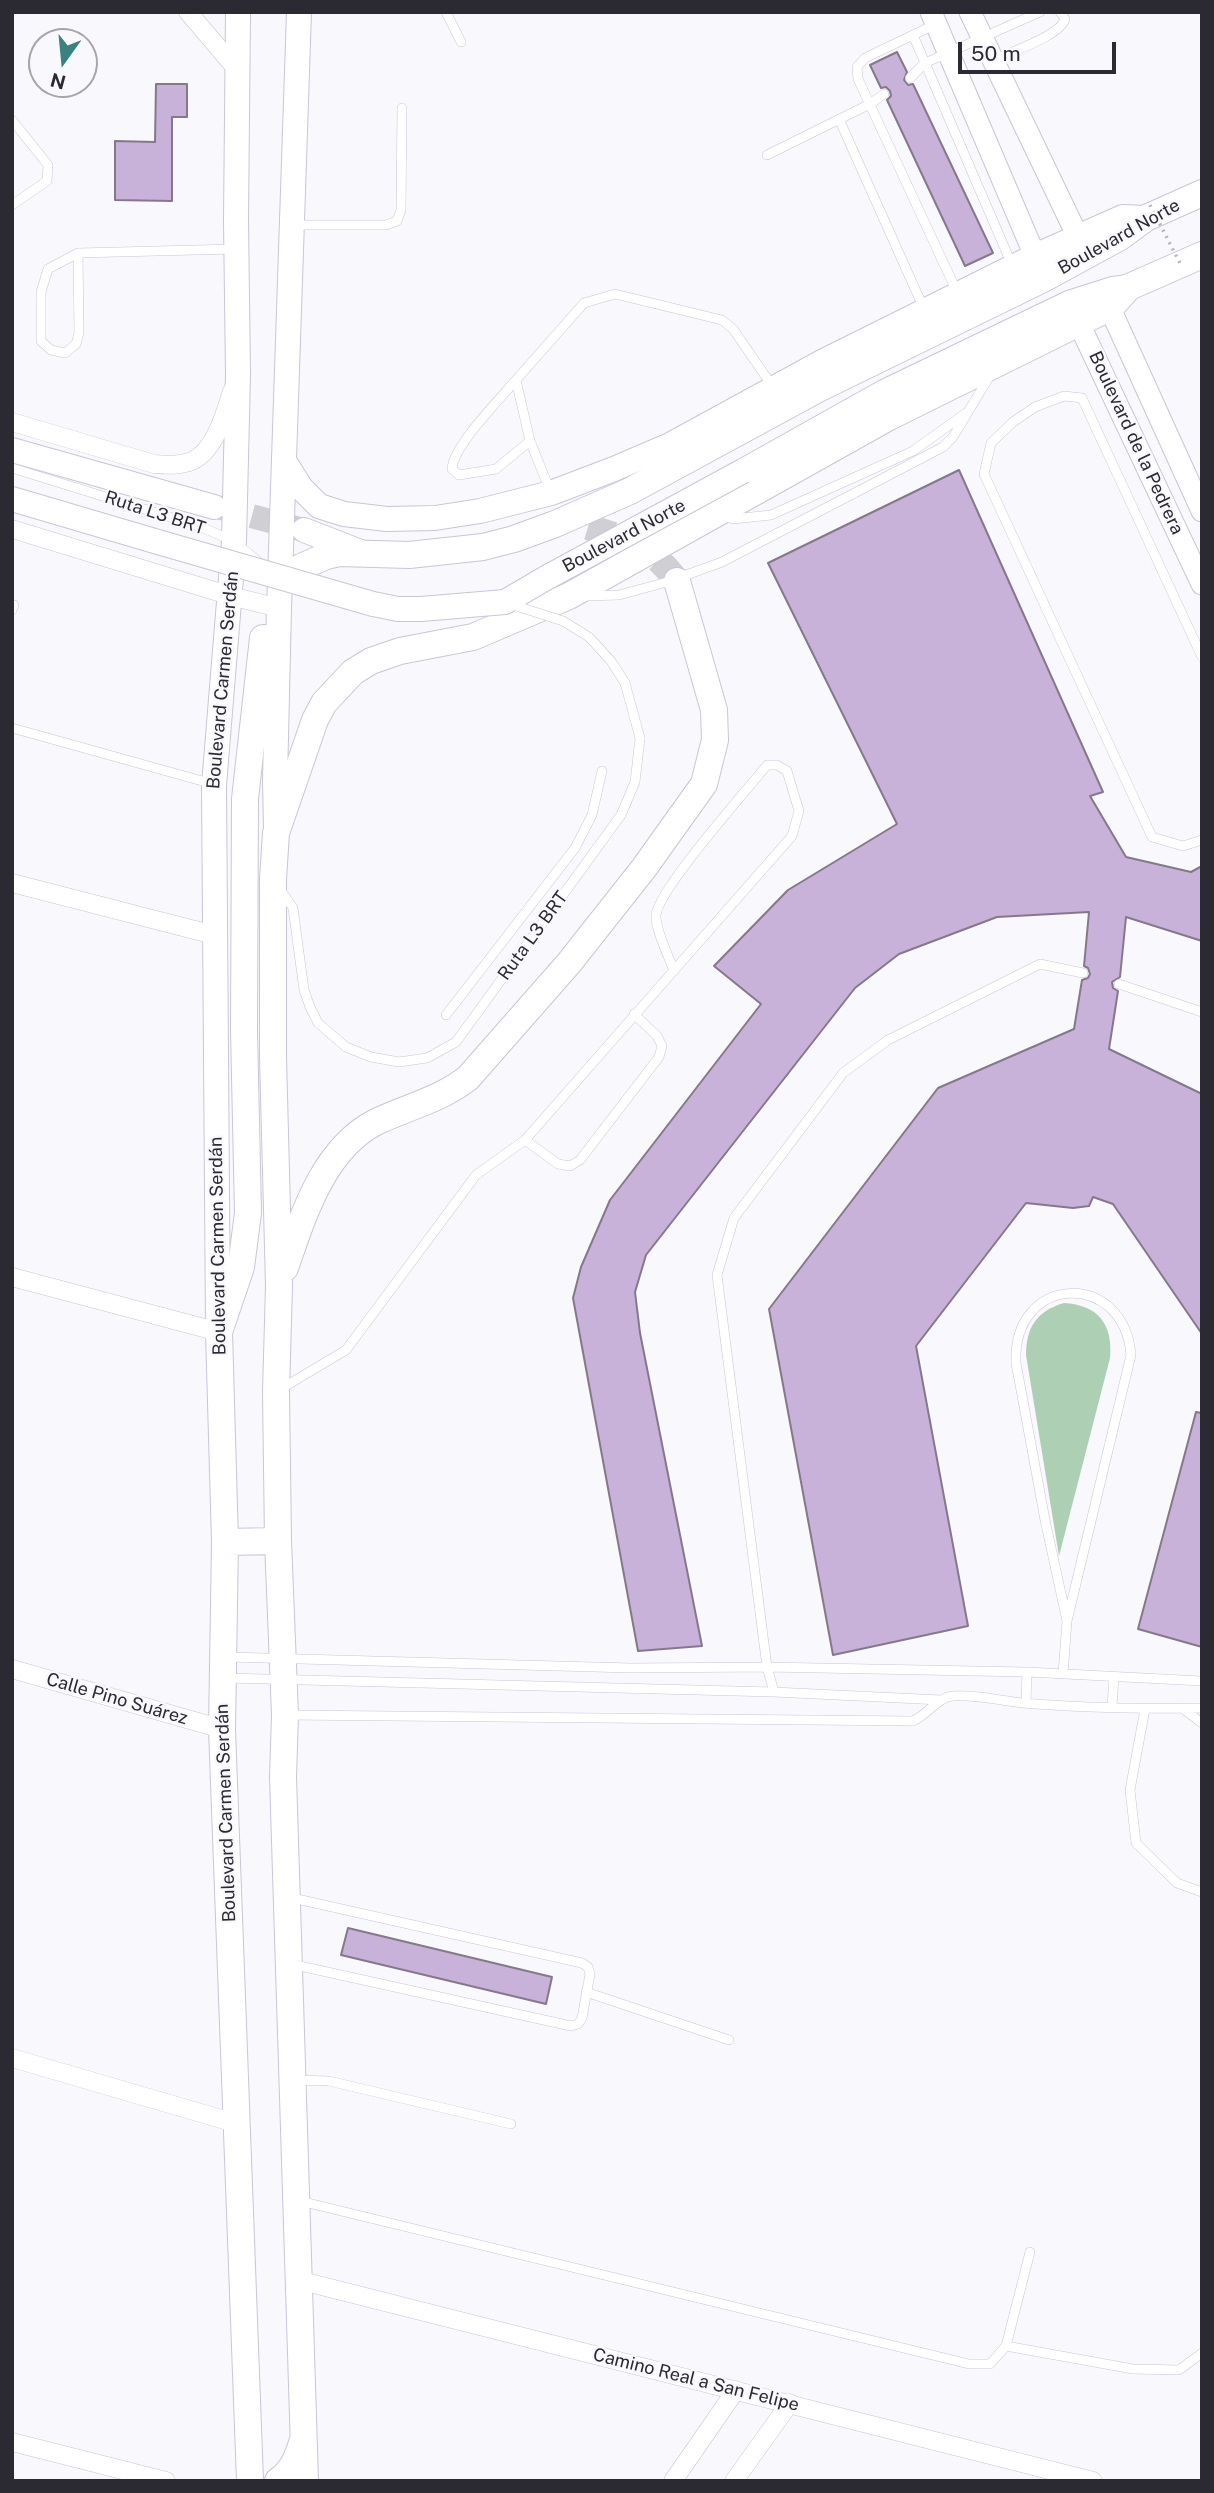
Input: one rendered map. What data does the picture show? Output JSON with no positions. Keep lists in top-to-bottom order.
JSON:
{
  "streets": {
    "main road": ["Boulevard Norte", "Boulevard Carmen Serdán"],
    "street": ["Boulevard de la Pedrera", "Calle Pino Suárez", "Camino Real a San Felipe"],
    "lane": ["Ruta L3 BRT"]
  },
  "crossings": [
    ["Boulevard Norte", "Boulevard de la Pedrera"],
    ["Boulevard Norte", "Ruta L3 BRT"],
    ["Ruta L3 BRT", "Boulevard Carmen Serdán"],
    ["Boulevard Carmen Serdán", "Calle Pino Suárez"]
  ],
  "scale_bar": "50 m",
  "north": "bottom"
}
